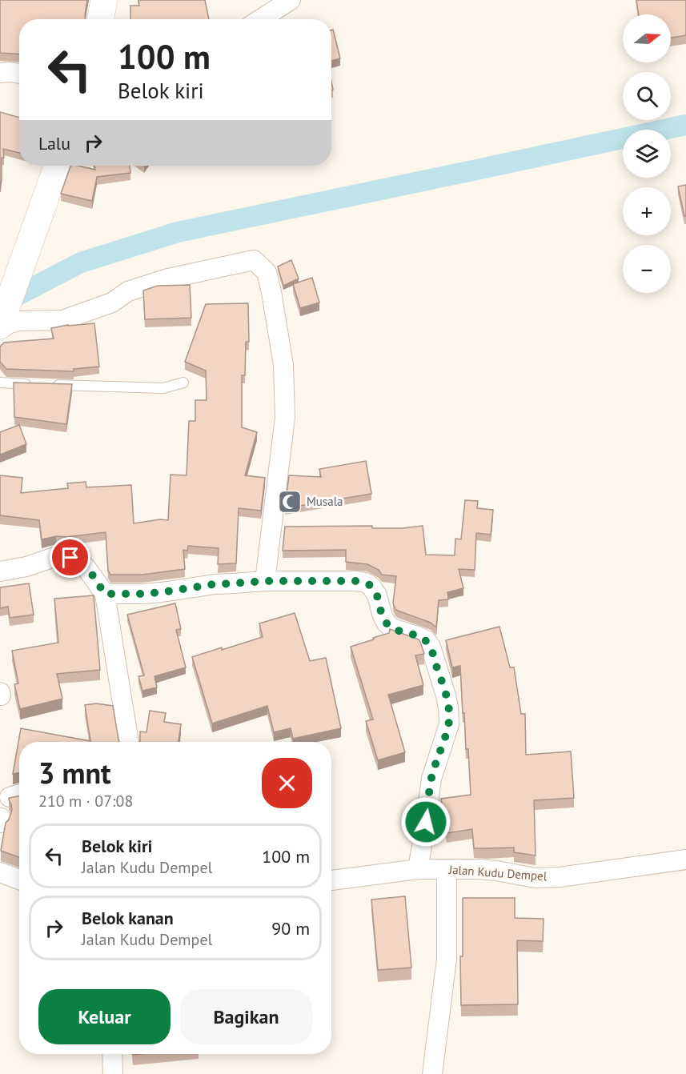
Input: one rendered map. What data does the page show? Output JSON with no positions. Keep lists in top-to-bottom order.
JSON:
{
  "streets": {
    "street": ["Jalan Kudu Dempel"]
  },
  "places": {
    "mosque": ["Musala"]
  },
  "north": "right",
  "page": {
    "map_buttons": ["+", "−"],
    "turn": ["100 m", "Belok kiri"],
    "then": "Lalu",
    "heading": ["3 mnt", "210 m · 07:08"],
    "list": [
      {
        "name": "Belok kiri",
        "note": "Jalan Kudu Dempel",
        "value": "100 m"
      },
      {
        "name": "Belok kanan",
        "note": "Jalan Kudu Dempel",
        "value": "90 m"
      }
    ],
    "buttons": ["Keluar", "Bagikan"]
  }
}
